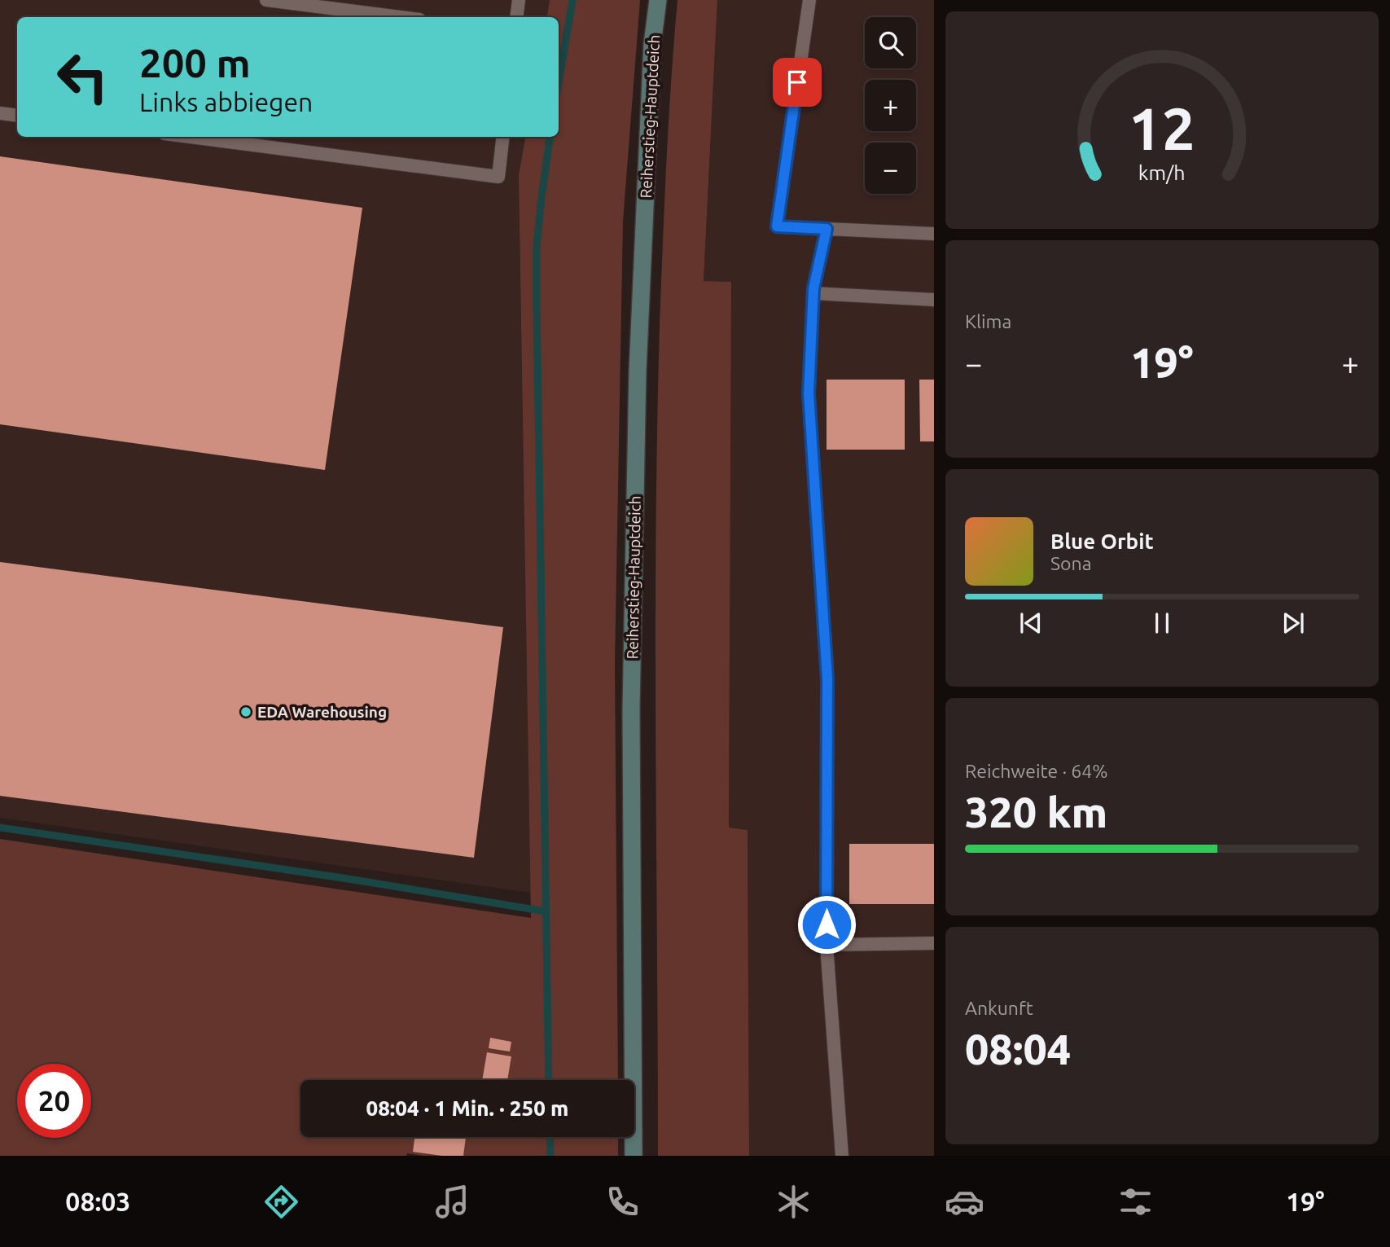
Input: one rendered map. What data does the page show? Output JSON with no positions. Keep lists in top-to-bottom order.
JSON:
{
  "streets": {
    "main road": ["Reiherstieg-Hauptdeich"]
  },
  "places": ["EDA Warehousing"],
  "page": {
    "map_buttons": ["+", "−"],
    "turn": ["200 m", "Links abbiegen"],
    "tile": [
      "Klima",
      ["Reichweite · 64%", "320 km"],
      ["Ankunft", "08:04"]
    ],
    "heat": ["−", "19°", "+"],
    "song": ["Blue Orbit", "Sona"],
    "limit": "20",
    "trip": "08:04 · 1 Min. · 250 m",
    "tabs": ["08:03", "19°"],
    "gauge": ["12", "km/h"]
  }
}
